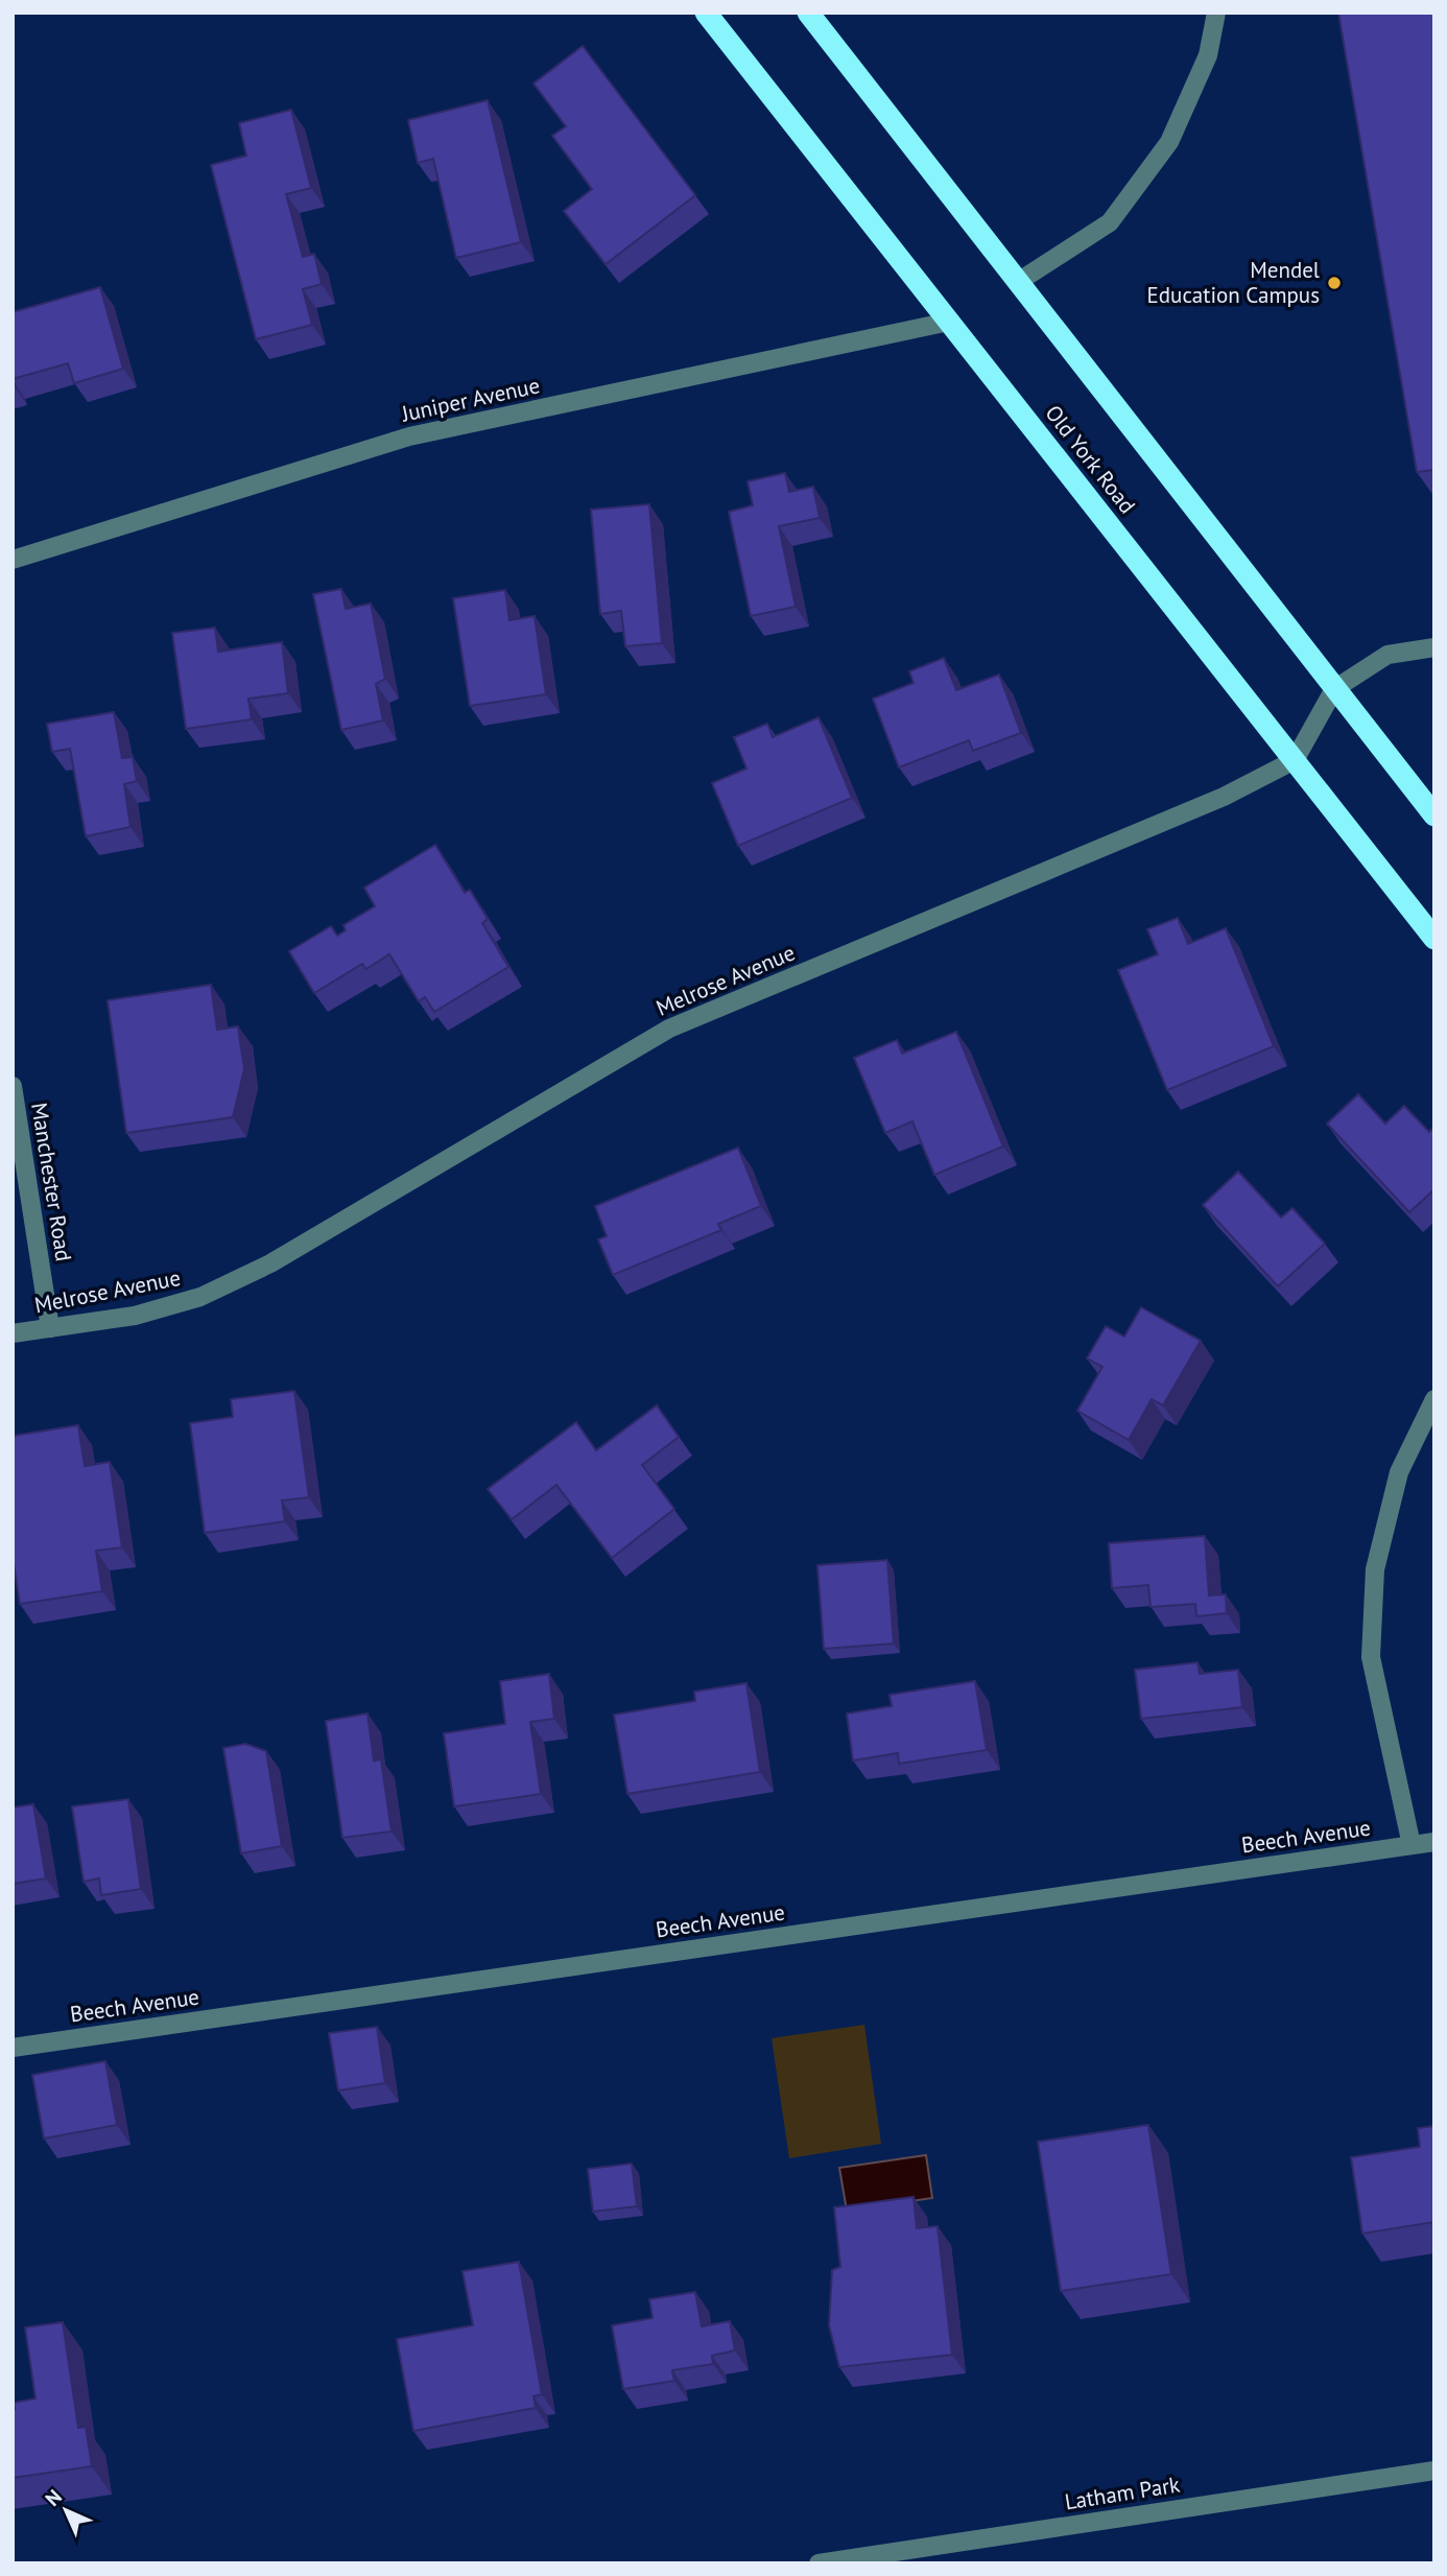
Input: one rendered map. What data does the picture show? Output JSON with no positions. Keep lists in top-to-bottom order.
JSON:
{
  "streets": {
    "highway": ["Old York Road"],
    "street": [
      "Juniper Avenue",
      "Melrose Avenue",
      "Manchester Road",
      "Beech Avenue",
      "Latham Park"
    ]
  },
  "crossings": [
    ["Juniper Avenue", "Old York Road"],
    ["Old York Road", "Melrose Avenue"],
    ["Melrose Avenue", "Manchester Road"]
  ],
  "places": ["Mendel Education Campus"],
  "north": "top left"
}
